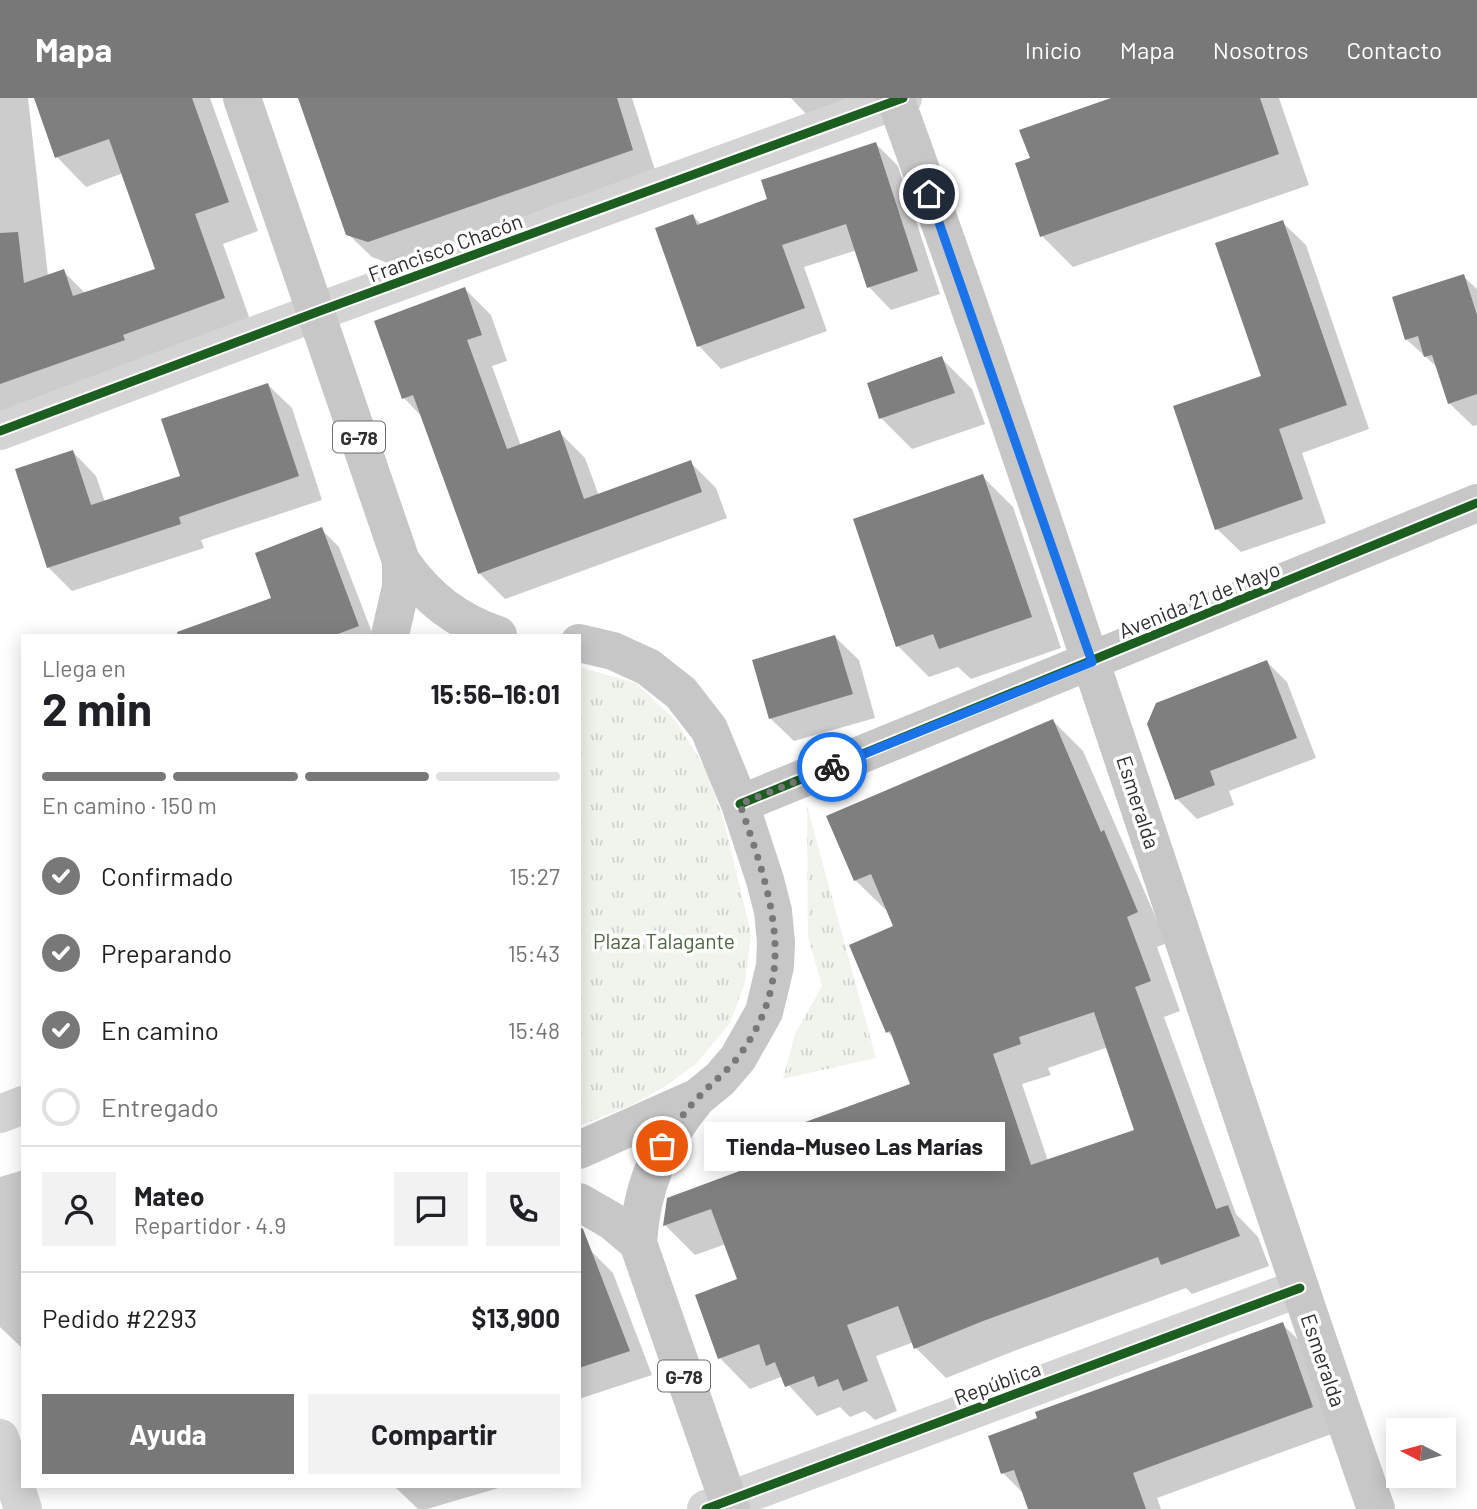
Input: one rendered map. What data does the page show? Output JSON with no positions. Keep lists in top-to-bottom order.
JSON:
{
  "streets": {
    "main road": ["G-78", "Avenida 21 de Mayo", "Esmeralda"],
    "street": ["Francisco Chacón", "República"]
  },
  "crossings": [
    ["Francisco Chacón", "G-78"],
    ["Francisco Chacón", "Esmeralda"],
    ["G-78", "Avenida 21 de Mayo"],
    ["G-78", "República"],
    ["Avenida 21 de Mayo", "Esmeralda"],
    ["Esmeralda", "República"]
  ],
  "parks": ["Plaza Talagante"],
  "places": ["Tienda-Museo Las Marías"],
  "north": "left",
  "page": {
    "header": "Mapa",
    "nav": [
      "Inicio",
      "Mapa",
      "Nosotros",
      "Contacto"
    ],
    "heading": ["2 min", "Llega en", "15:56–16:01"],
    "panel": [
      "Mateo",
      "Repartidor · 4.9",
      "Pedido #2293",
      "$13,900"
    ],
    "bar": "En camino · 150 m",
    "list": [
      ["Confirmado", "15:27"],
      ["Preparando", "15:43"],
      ["En camino", "15:48"],
      "Entregado"
    ],
    "bubble": "Tienda-Museo Las Marías",
    "buttons": ["Ayuda", "Compartir"]
  }
}
